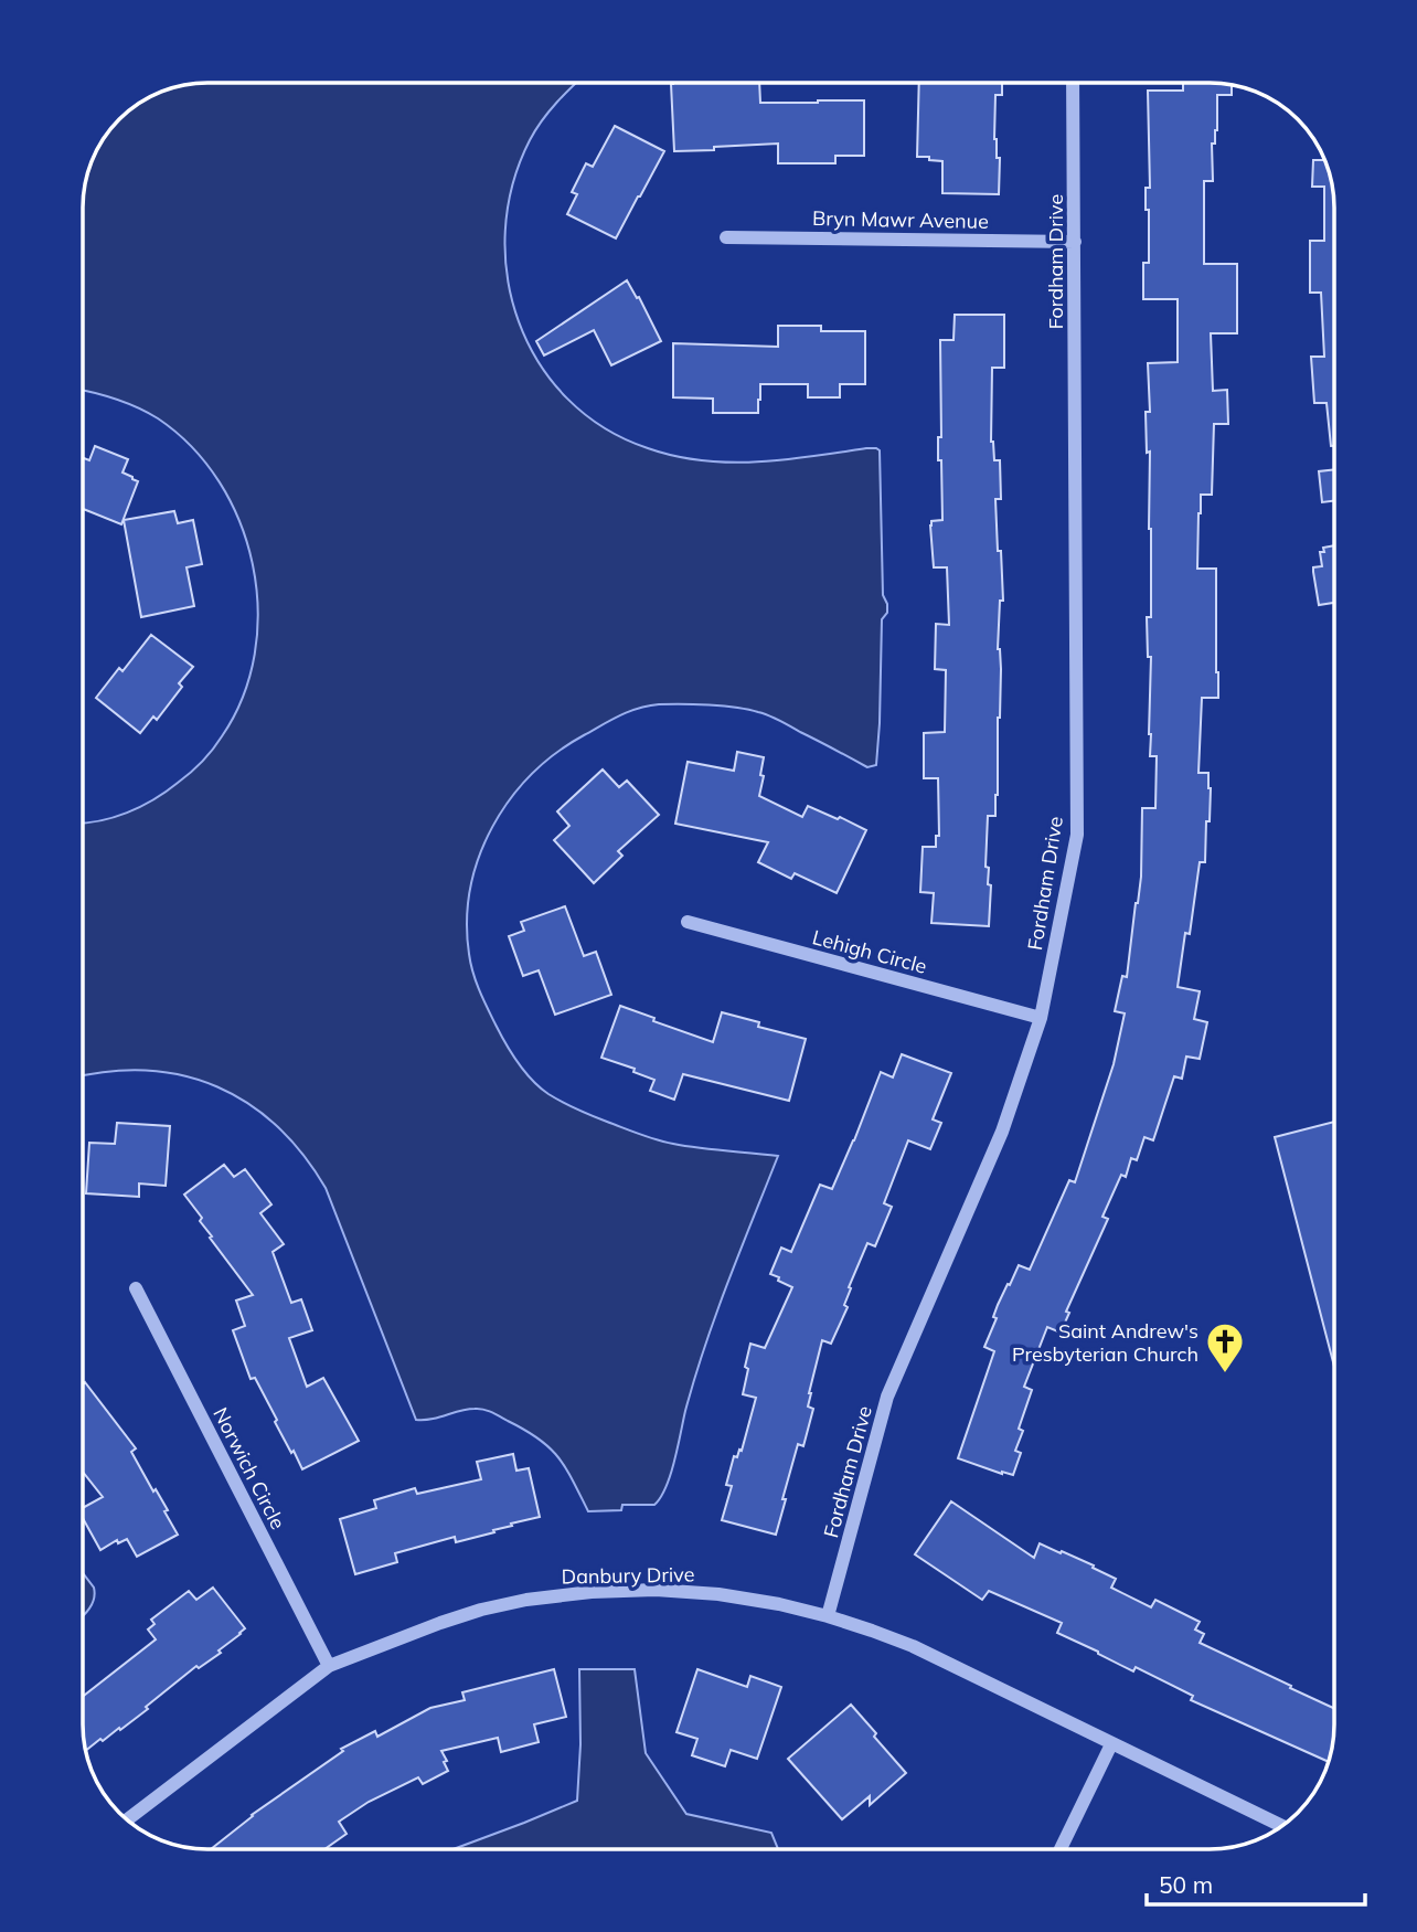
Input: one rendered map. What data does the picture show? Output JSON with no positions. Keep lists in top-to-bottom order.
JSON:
{
  "streets": {
    "street": [
      "Bryn Mawr Avenue",
      "Fordham Drive",
      "Lehigh Circle",
      "Norwich Circle",
      "Danbury Drive"
    ]
  },
  "crossings": [
    ["Bryn Mawr Avenue", "Fordham Drive"],
    ["Fordham Drive", "Lehigh Circle"],
    ["Fordham Drive", "Danbury Drive"],
    ["Norwich Circle", "Danbury Drive"]
  ],
  "places": {
    "church": ["Saint Andrew's Presbyterian Church"]
  },
  "scale_bar": "50 m"
}
